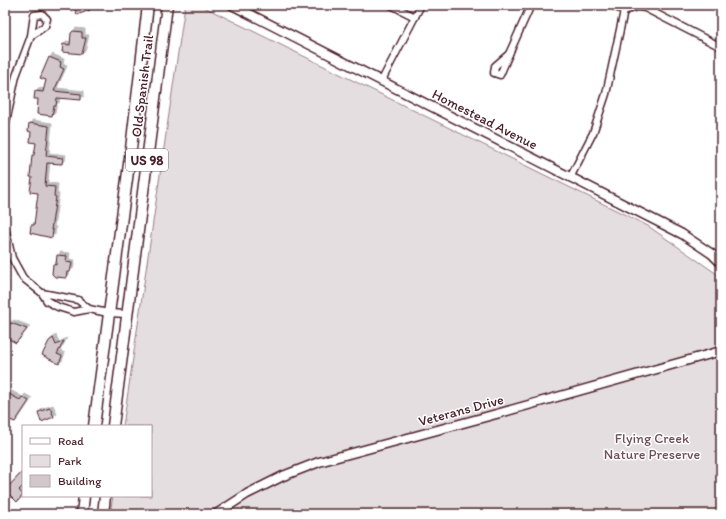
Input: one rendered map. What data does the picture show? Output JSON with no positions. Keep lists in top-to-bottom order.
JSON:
{
  "streets": {
    "main road": ["Old Spanish Trail", "US 98"],
    "street": ["Homestead Avenue", "Veterans Drive"]
  },
  "crossings": [
    ["Old Spanish Trail", "US 98"]
  ],
  "parks": ["Flying Creek Nature Preserve"],
  "legend": ["Road", "Park", "Building"]
}
